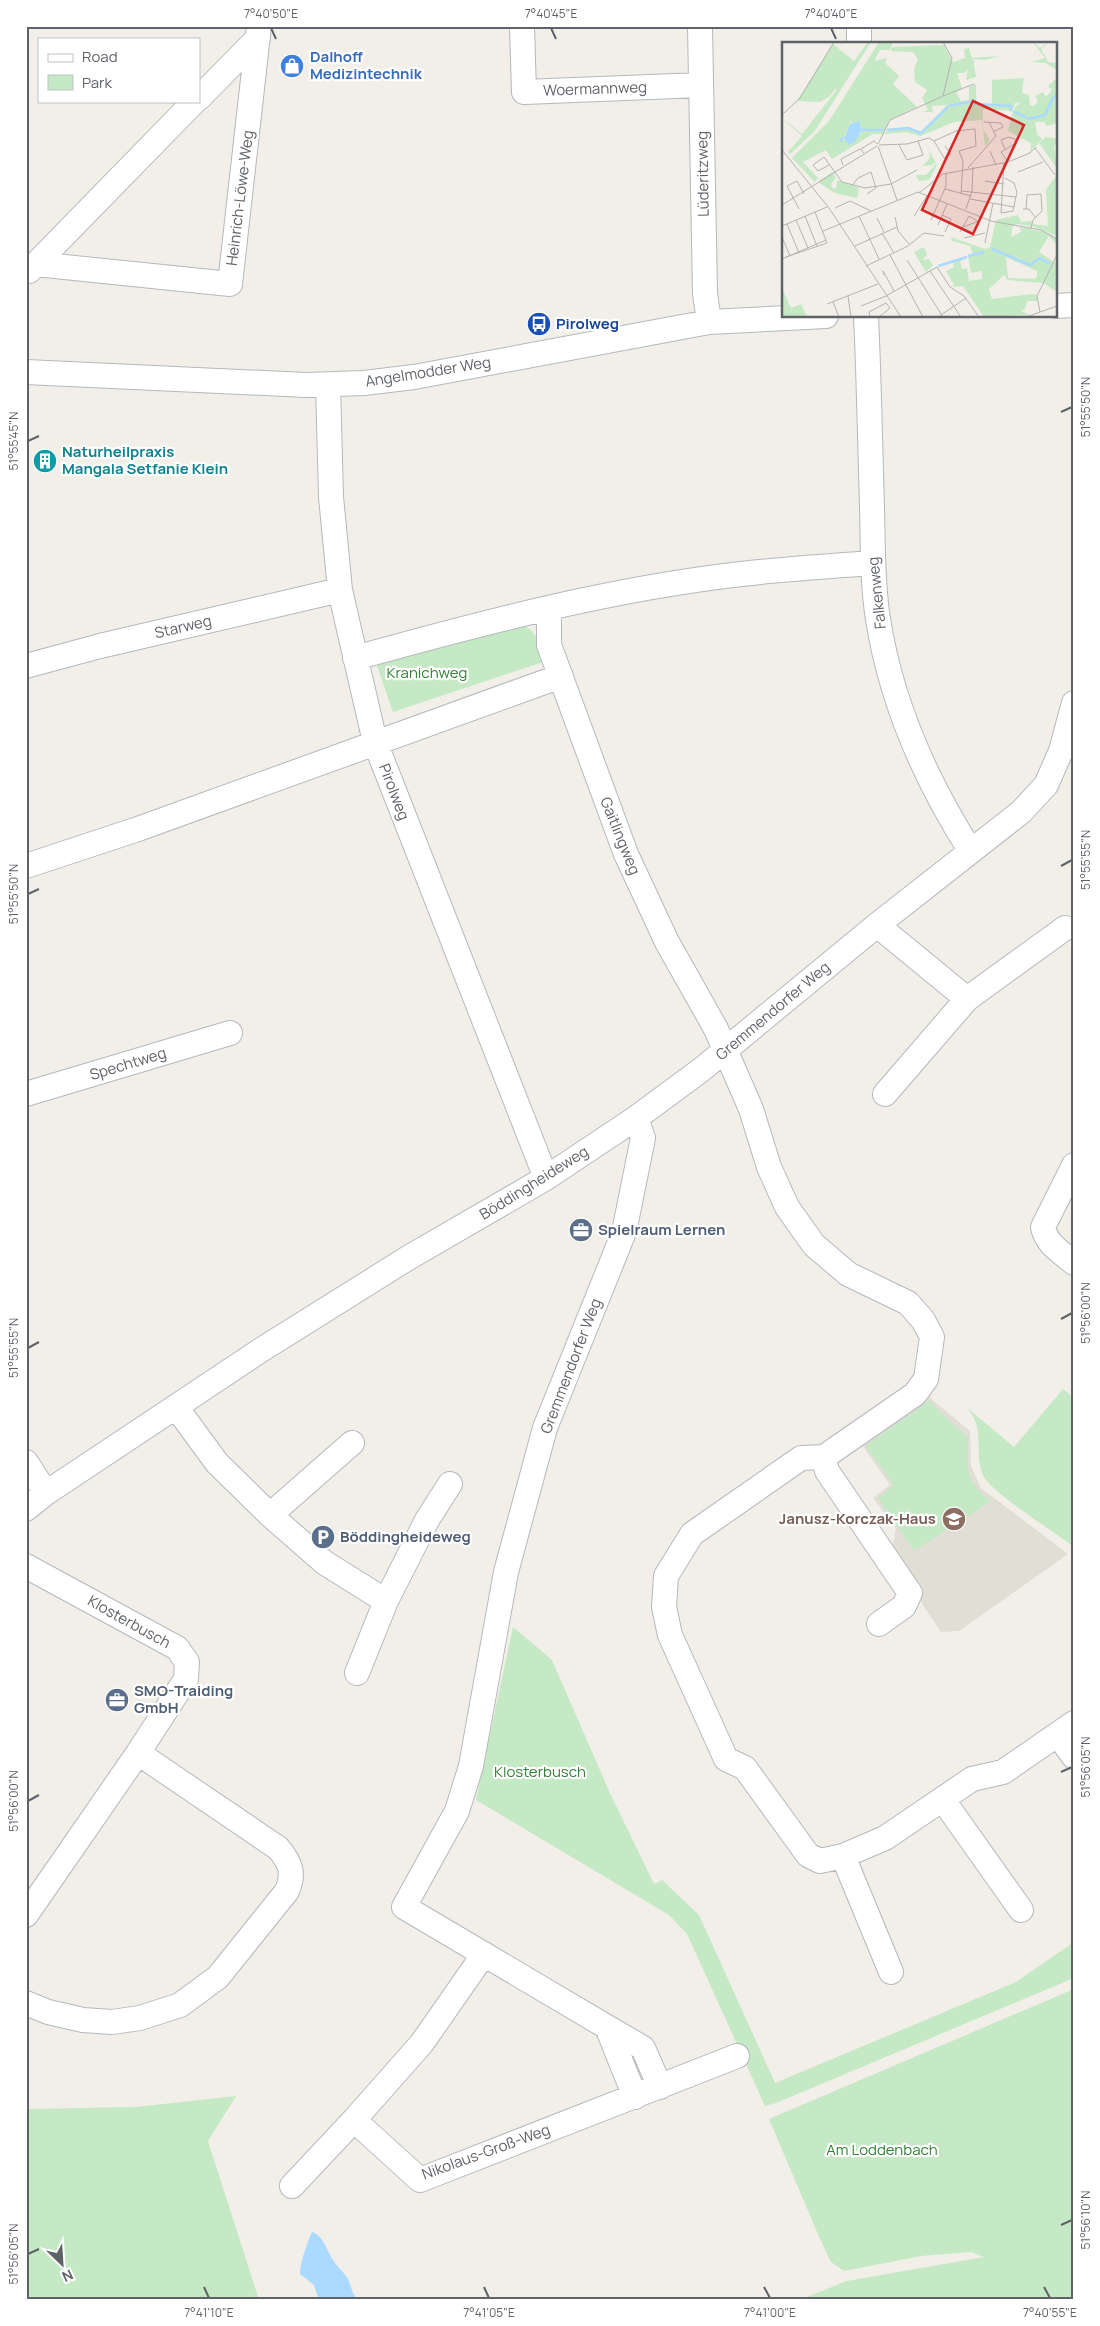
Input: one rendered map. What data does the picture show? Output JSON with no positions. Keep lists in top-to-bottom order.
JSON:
{
  "streets": {
    "street": [
      "Woermannweg",
      "Lüderitzweg",
      "Heinrich-Löwe-Weg",
      "Angelmodder Weg",
      "Falkenweg",
      "Starweg",
      "Pirolweg",
      "Gaitlingweg",
      "Gremmendorfer Weg",
      "Spechtweg",
      "Böddingheideweg",
      "Klosterbusch",
      "Nikolaus-Groß-Weg"
    ]
  },
  "crossings": [
    ["Woermannweg", "Lüderitzweg"],
    ["Lüderitzweg", "Angelmodder Weg"],
    ["Angelmodder Weg", "Pirolweg"],
    ["Falkenweg", "Gremmendorfer Weg"],
    ["Starweg", "Pirolweg"],
    ["Pirolweg", "Böddingheideweg"],
    ["Gaitlingweg", "Gremmendorfer Weg"],
    ["Gremmendorfer Weg", "Böddingheideweg"]
  ],
  "parks": ["Kranichweg", "Klosterbusch", "Am Loddenbach"],
  "places": {
    "shop": ["Dalhoff Medizintechnik"],
    "bus stop": ["Pirolweg"],
    "building": ["Naturheilpraxis Mangala Setfanie Klein"],
    "office": ["Spielraum Lernen", "SMO-Traiding GmbH"],
    "school or university": ["Janusz-Korczak-Haus"],
    "parking": ["Böddingheideweg"]
  },
  "legend": ["Road", "Park"],
  "north": "bottom right",
  "coordinates": [
    "7°40'50\"E",
    "7°40'45\"E",
    "7°40'40\"E",
    "51°55'50\"N",
    "51°55'45\"N",
    "51°55'55\"N",
    "51°56'00\"N",
    "51°56'05\"N",
    "51°56'10\"N",
    "7°41'10\"E",
    "7°41'05\"E",
    "7°41'00\"E",
    "7°40'55\"E"
  ]
}
